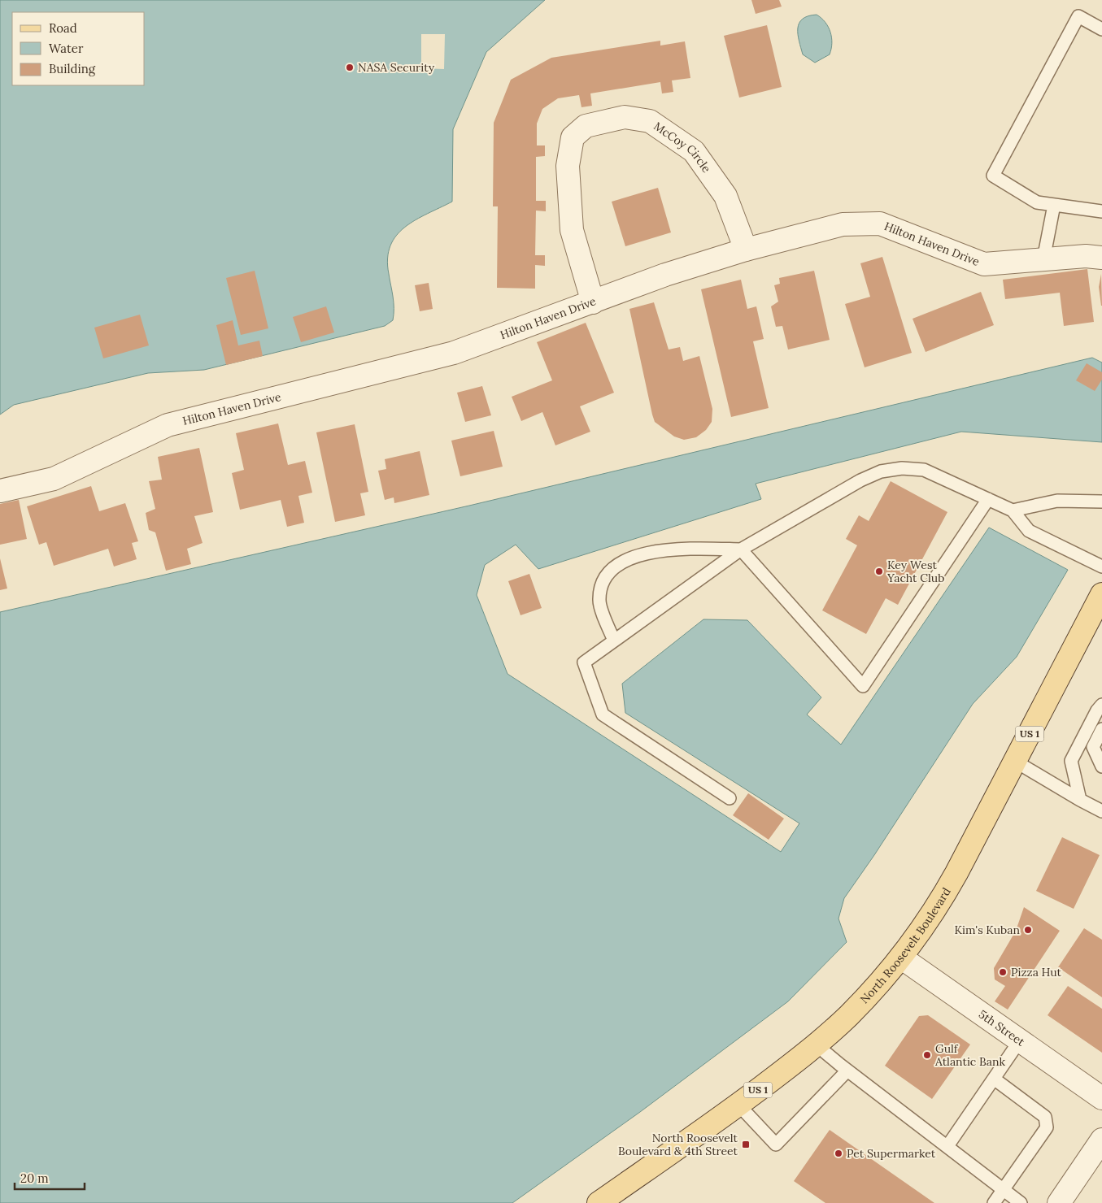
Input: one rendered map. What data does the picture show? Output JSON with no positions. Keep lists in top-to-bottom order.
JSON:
{
  "streets": {
    "main road": ["US 1", "North Roosevelt Boulevard"],
    "street": ["McCoy Circle", "Hilton Haven Drive", "5th Street"]
  },
  "crossings": [
    ["McCoy Circle", "Hilton Haven Drive"],
    ["North Roosevelt Boulevard", "5th Street"]
  ],
  "places": {
    "other": [
      "NASA Security",
      "Key West Yacht Club",
      "Kim's Kuban",
      "Pizza Hut",
      "Gulf Atlantic Bank",
      "Pet Supermarket"
    ],
    "transit": ["North Roosevelt Boulevard & 4th Street"]
  },
  "legend": ["Road", "Water", "Building"],
  "scale_bar": "20 m"
}
